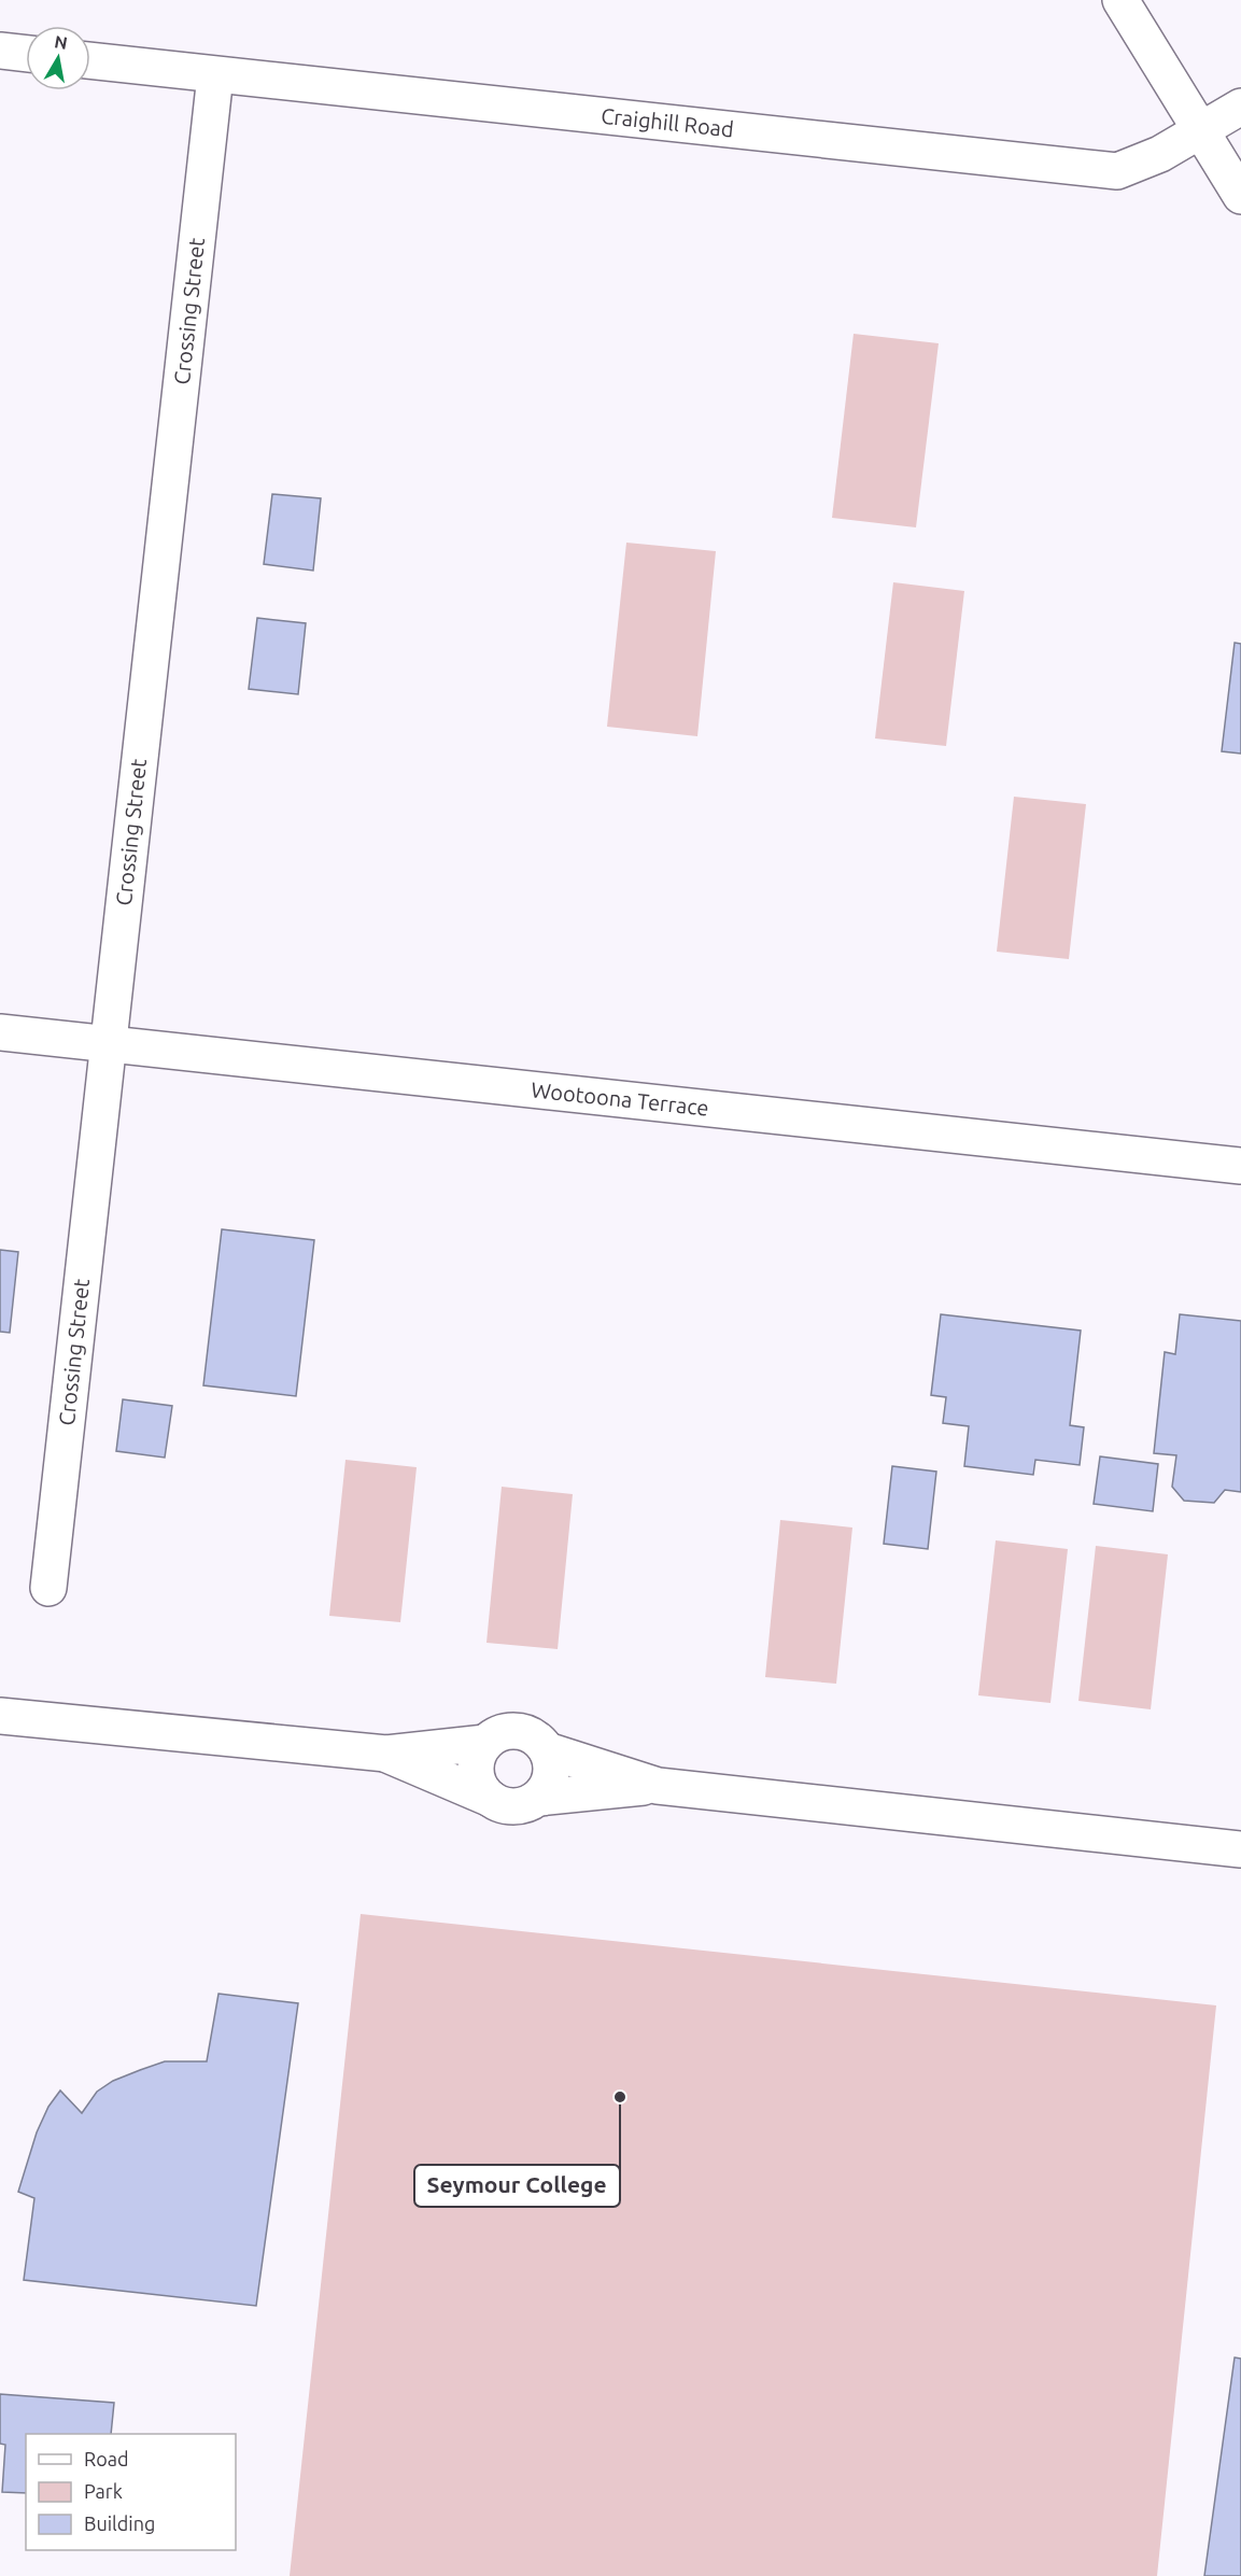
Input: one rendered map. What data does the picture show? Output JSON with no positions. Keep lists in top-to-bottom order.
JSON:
{
  "streets": {
    "street": ["Craighill Road", "Crossing Street", "Wootoona Terrace"]
  },
  "crossings": [
    ["Craighill Road", "Crossing Street"],
    ["Crossing Street", "Wootoona Terrace"]
  ],
  "places": ["Seymour College"],
  "legend": ["Road", "Park", "Building"],
  "north": "top"
}
